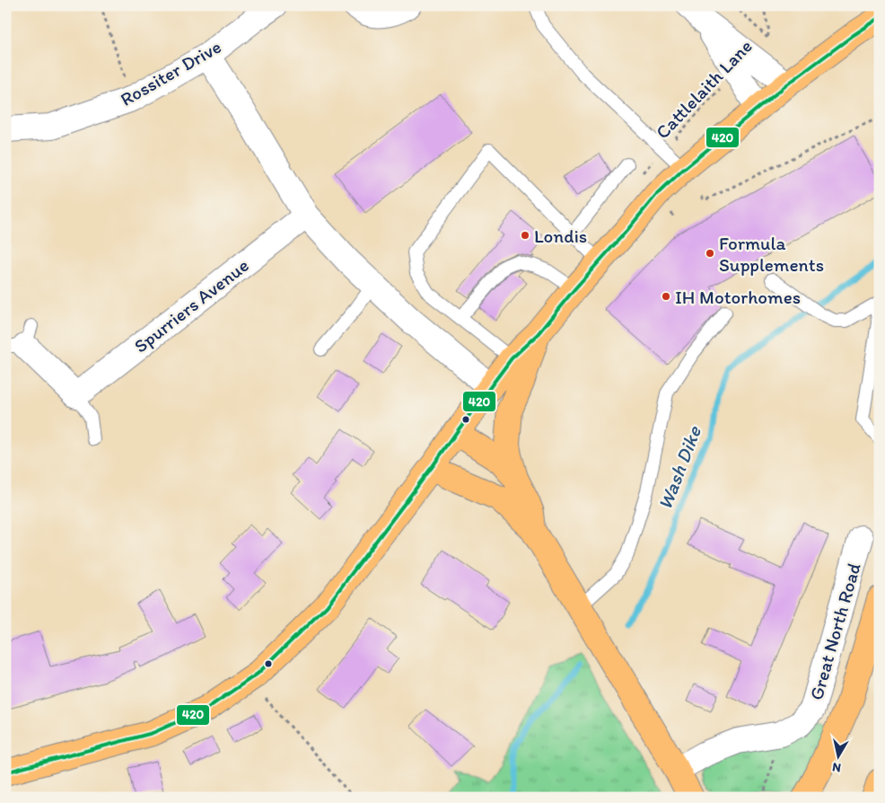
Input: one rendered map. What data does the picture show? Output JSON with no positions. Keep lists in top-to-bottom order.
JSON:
{
  "streets": {
    "street": ["Rossiter Drive", "Spurriers Avenue", "Great North Road"],
    "path": ["Cattlelaith Lane"]
  },
  "water": ["Wash Dike"],
  "places": ["Londis", "Formula Supplements", "IH Motorhomes"],
  "lines": ["transit line 420"],
  "north": "bottom"
}
